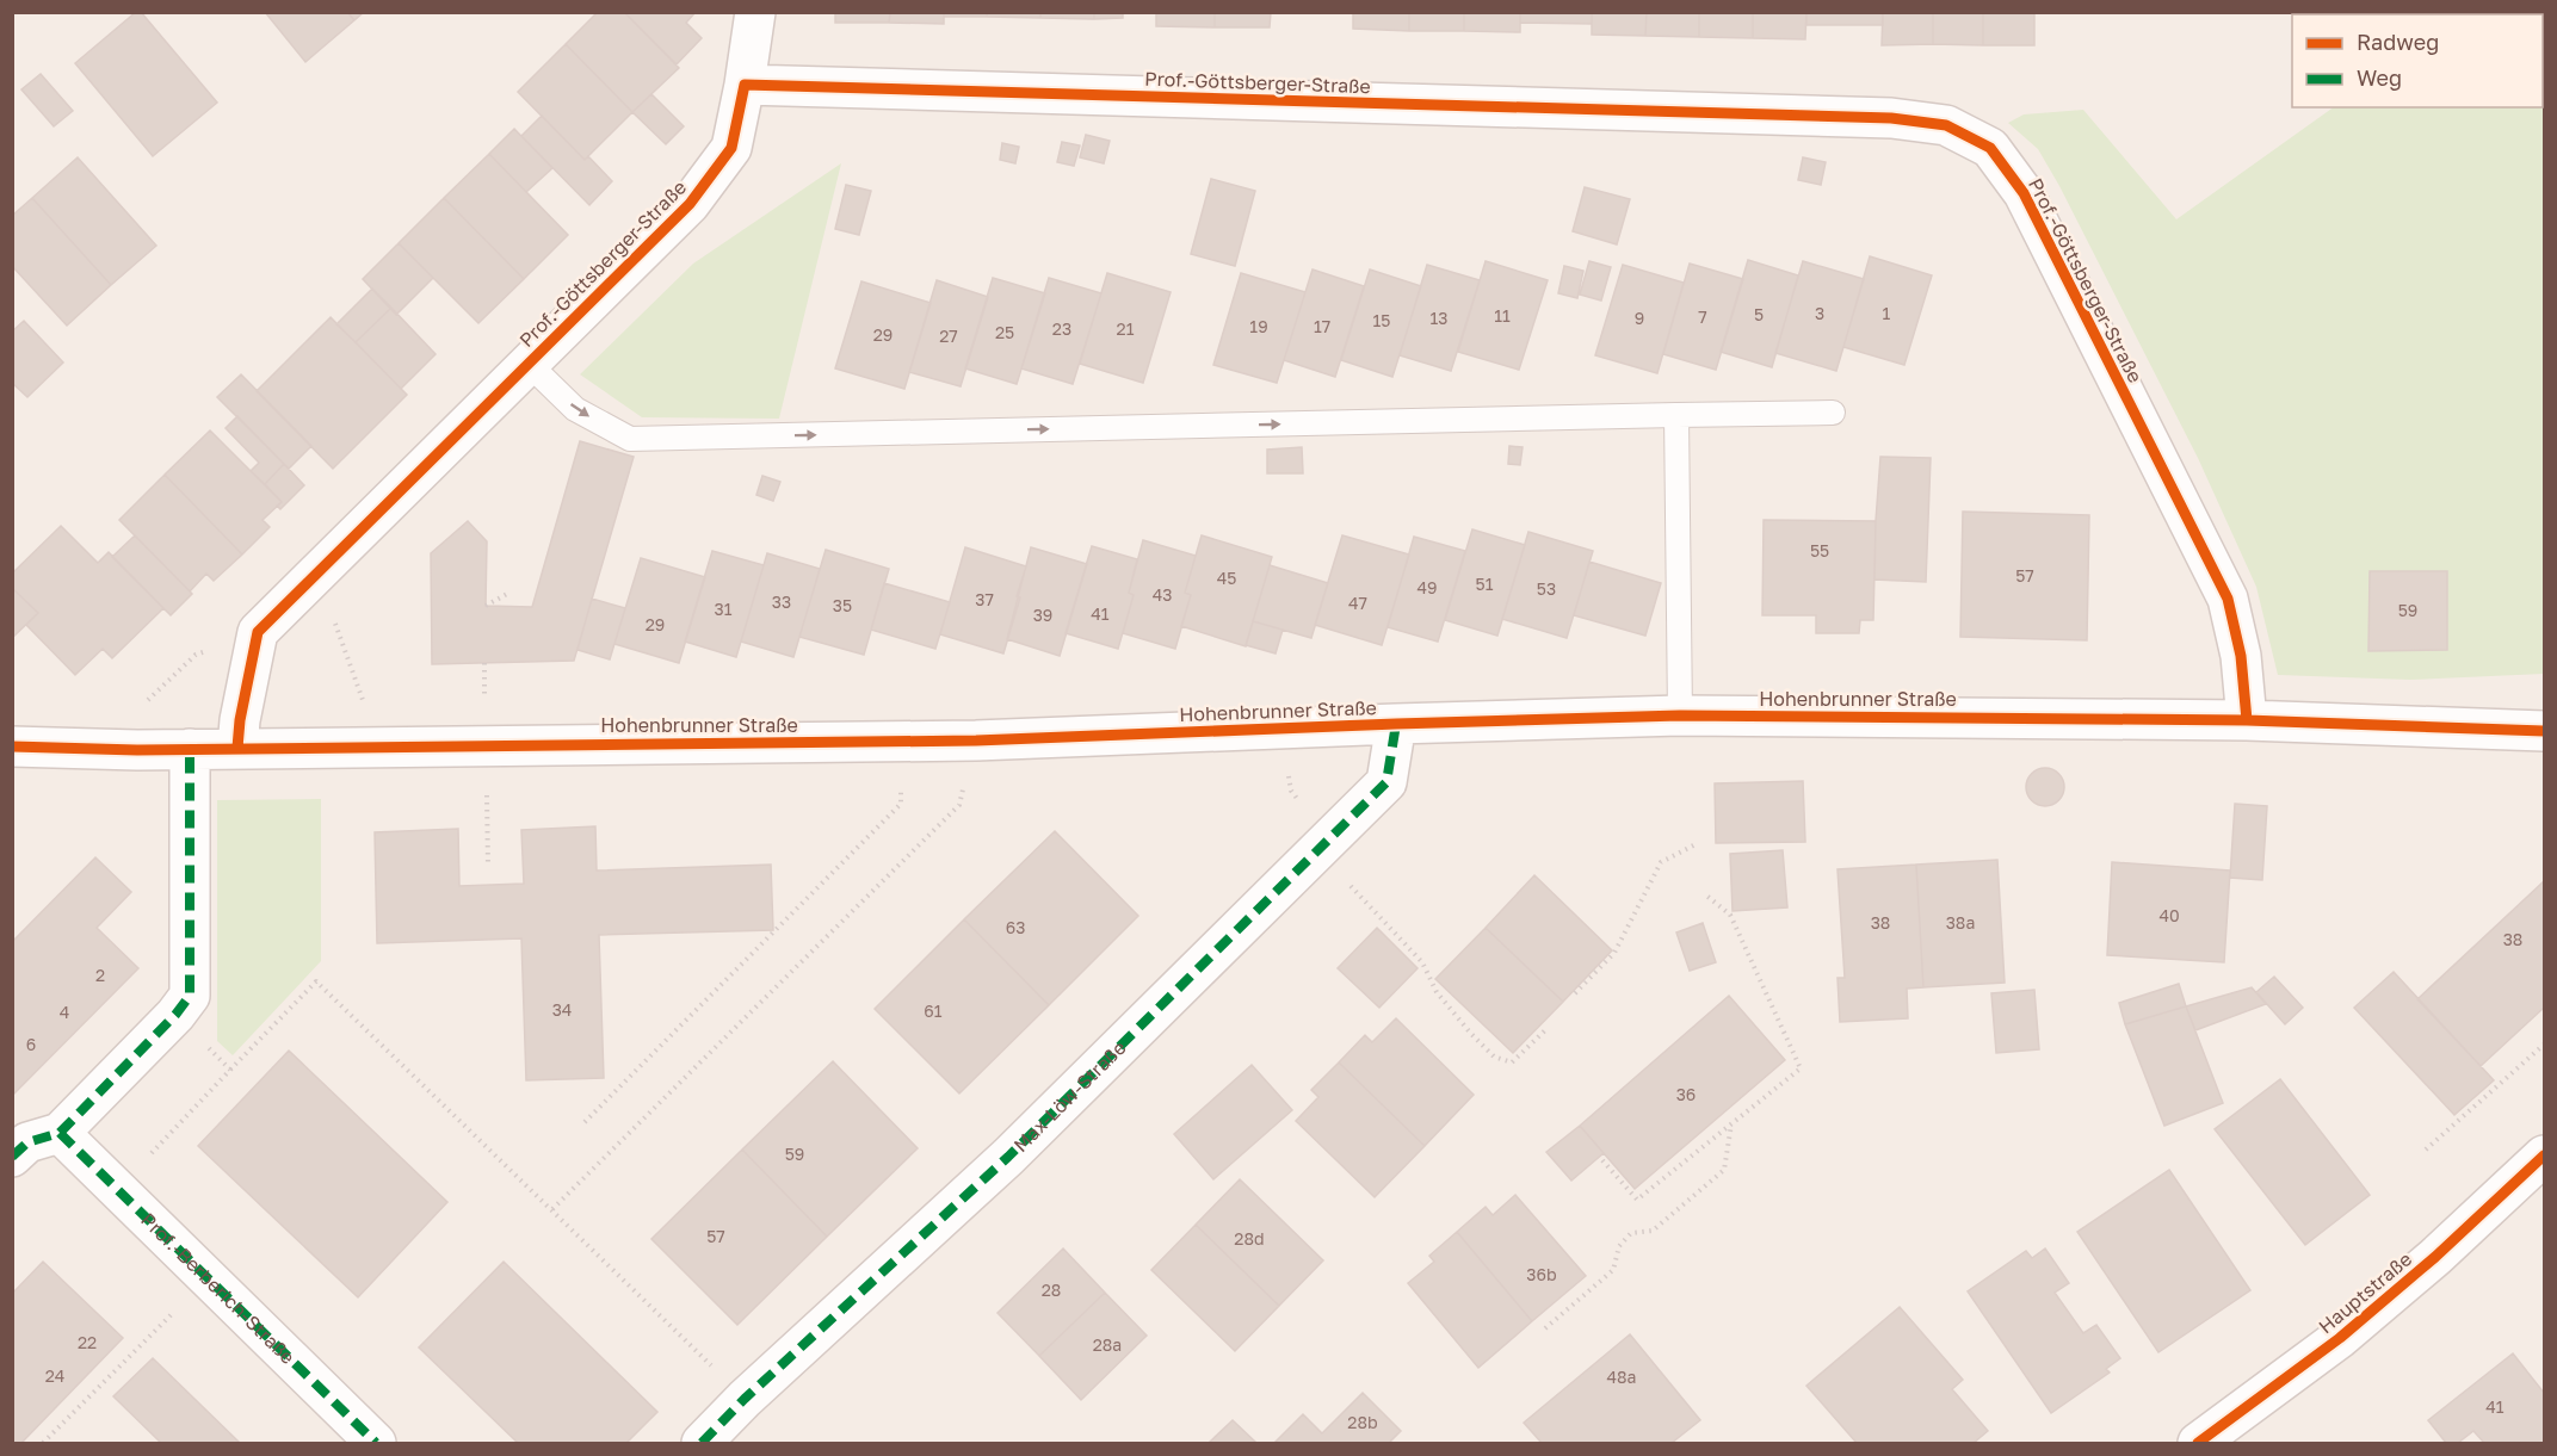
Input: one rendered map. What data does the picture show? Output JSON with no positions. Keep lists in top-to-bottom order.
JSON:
{
  "streets": {
    "street": [
      "Prof.-Göttsberger-Straße",
      "Hohenbrunner Straße",
      "Max-Löw-Straße",
      "Prof.-Berberich-Straße",
      "Hauptstraße"
    ]
  },
  "crossings": [
    ["Prof.-Göttsberger-Straße", "Hohenbrunner Straße"],
    ["Hohenbrunner Straße", "Max-Löw-Straße"]
  ],
  "house_numbers": [
    "3",
    "1",
    "5",
    "11",
    "7",
    "13",
    "9",
    "15",
    "19",
    "17",
    "23",
    "21",
    "25",
    "29",
    "27",
    "55",
    "57",
    "45",
    "51",
    "49",
    "53",
    "43",
    "37",
    "33",
    "47",
    "35",
    "31",
    "59",
    "41",
    "39",
    "29",
    "40",
    "38",
    "38a",
    "63",
    "38",
    "2",
    "34",
    "61",
    "4",
    "6",
    "36",
    "59",
    "57",
    "28d",
    "36b",
    "28",
    "22",
    "28a",
    "24",
    "48a",
    "41",
    "28b"
  ],
  "legend": ["Radweg", "Weg"]
}
